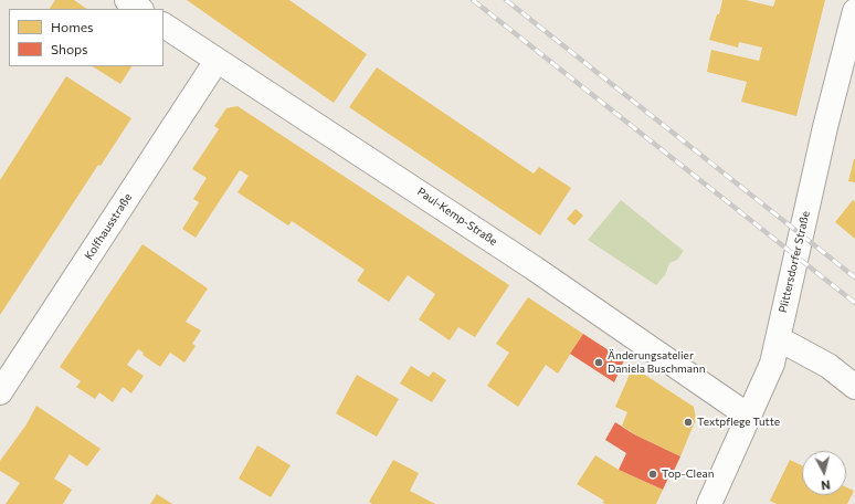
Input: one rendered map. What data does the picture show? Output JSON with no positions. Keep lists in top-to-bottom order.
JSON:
{
  "streets": {
    "street": ["Paul-Kemp-Straße", "Kolfhausstraße", "Plittersdorfer Straße"]
  },
  "crossings": [
    ["Paul-Kemp-Straße", "Kolfhausstraße"],
    ["Paul-Kemp-Straße", "Plittersdorfer Straße"]
  ],
  "places": ["Änderungsatelier Daniela Buschmann", "Textpflege Tutte", "Top-Clean"],
  "legend": ["Homes", "Shops"],
  "north": "bottom"
}
